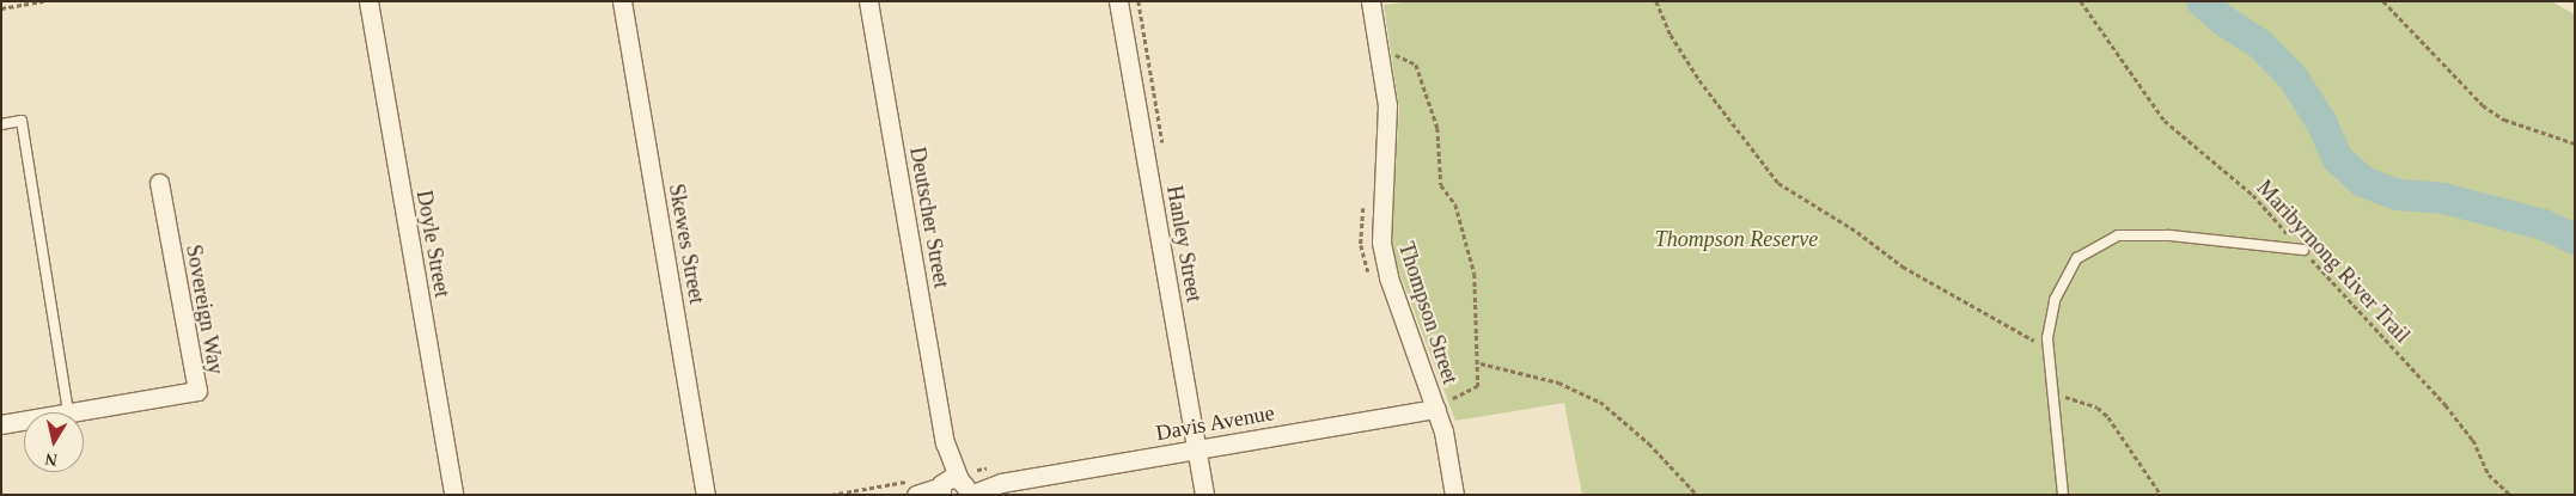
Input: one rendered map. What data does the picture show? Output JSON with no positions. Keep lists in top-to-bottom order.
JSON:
{
  "streets": {
    "street": [
      "Deutscher Street",
      "Doyle Street",
      "Skewes Street",
      "Hanley Street",
      "Sovereign Way",
      "Thompson Street",
      "Davis Avenue"
    ],
    "path": ["Maribyrnong River Trail"]
  },
  "crossings": [
    ["Deutscher Street", "Davis Avenue"],
    ["Hanley Street", "Davis Avenue"],
    ["Thompson Street", "Davis Avenue"]
  ],
  "parks": ["Thompson Reserve"],
  "north": "bottom"
}
